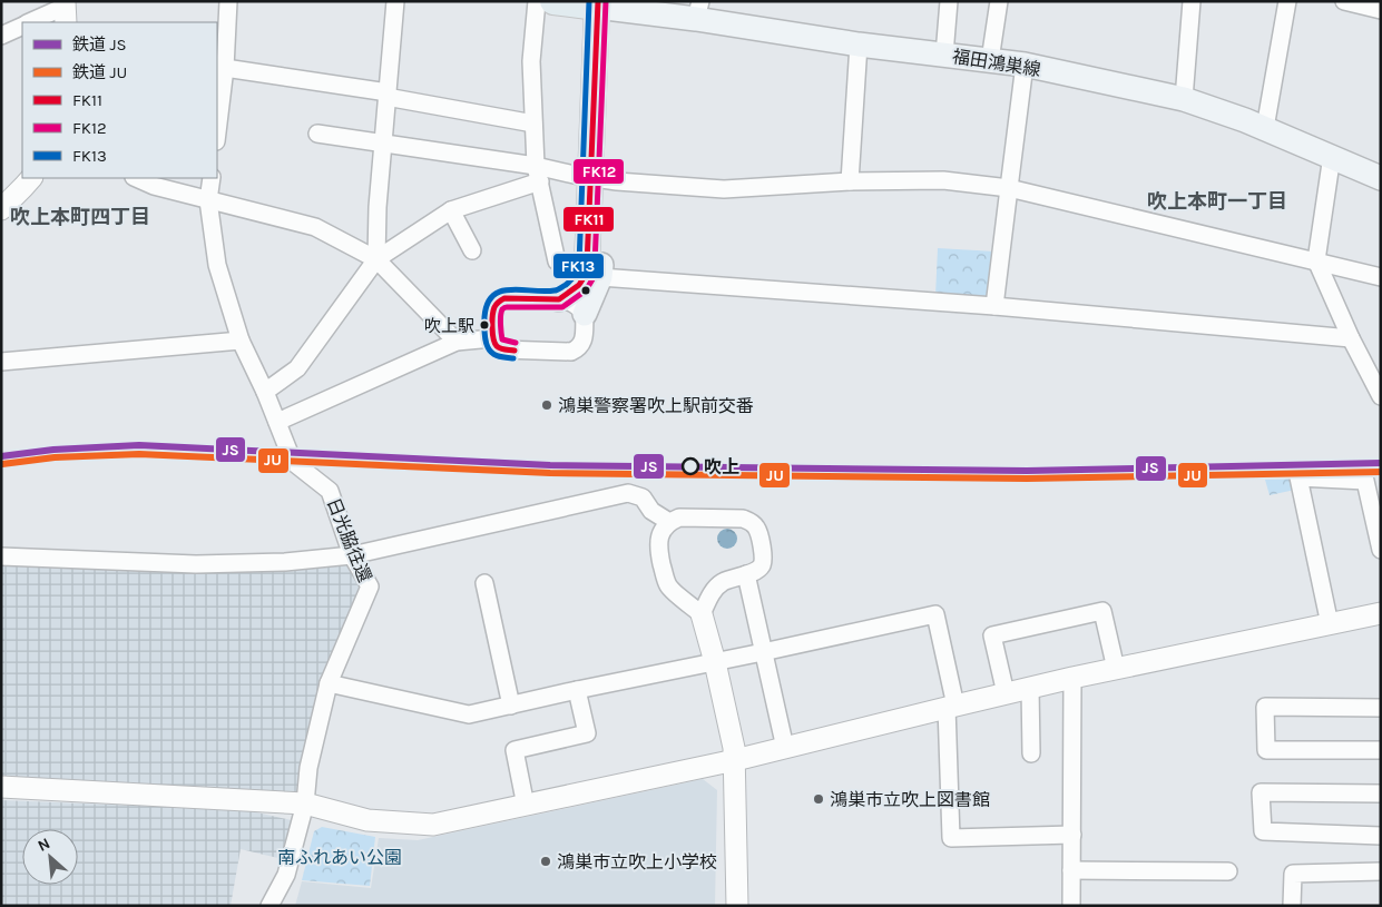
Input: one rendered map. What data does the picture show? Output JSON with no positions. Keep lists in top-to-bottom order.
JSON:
{
  "streets": {
    "main road": ["福田鴻巣線"],
    "street": ["日光脇往還"]
  },
  "districts": ["吹上本町一丁目", "吹上本町四丁目"],
  "parks": ["南ふれあい公園"],
  "places": [
    "吹上駅",
    "鴻巣警察署吹上駅前交番",
    "吹上",
    "鴻巣市立吹上図書館",
    "鴻巣市立吹上小学校"
  ],
  "lines": [
    "transit line FK11",
    "transit line FK12",
    "transit line FK13",
    "rail line JS",
    "rail line JU"
  ],
  "legend": [
    "鉄道 JS",
    "鉄道 JU",
    "FK11",
    "FK12",
    "FK13"
  ],
  "north": "top left"
}
